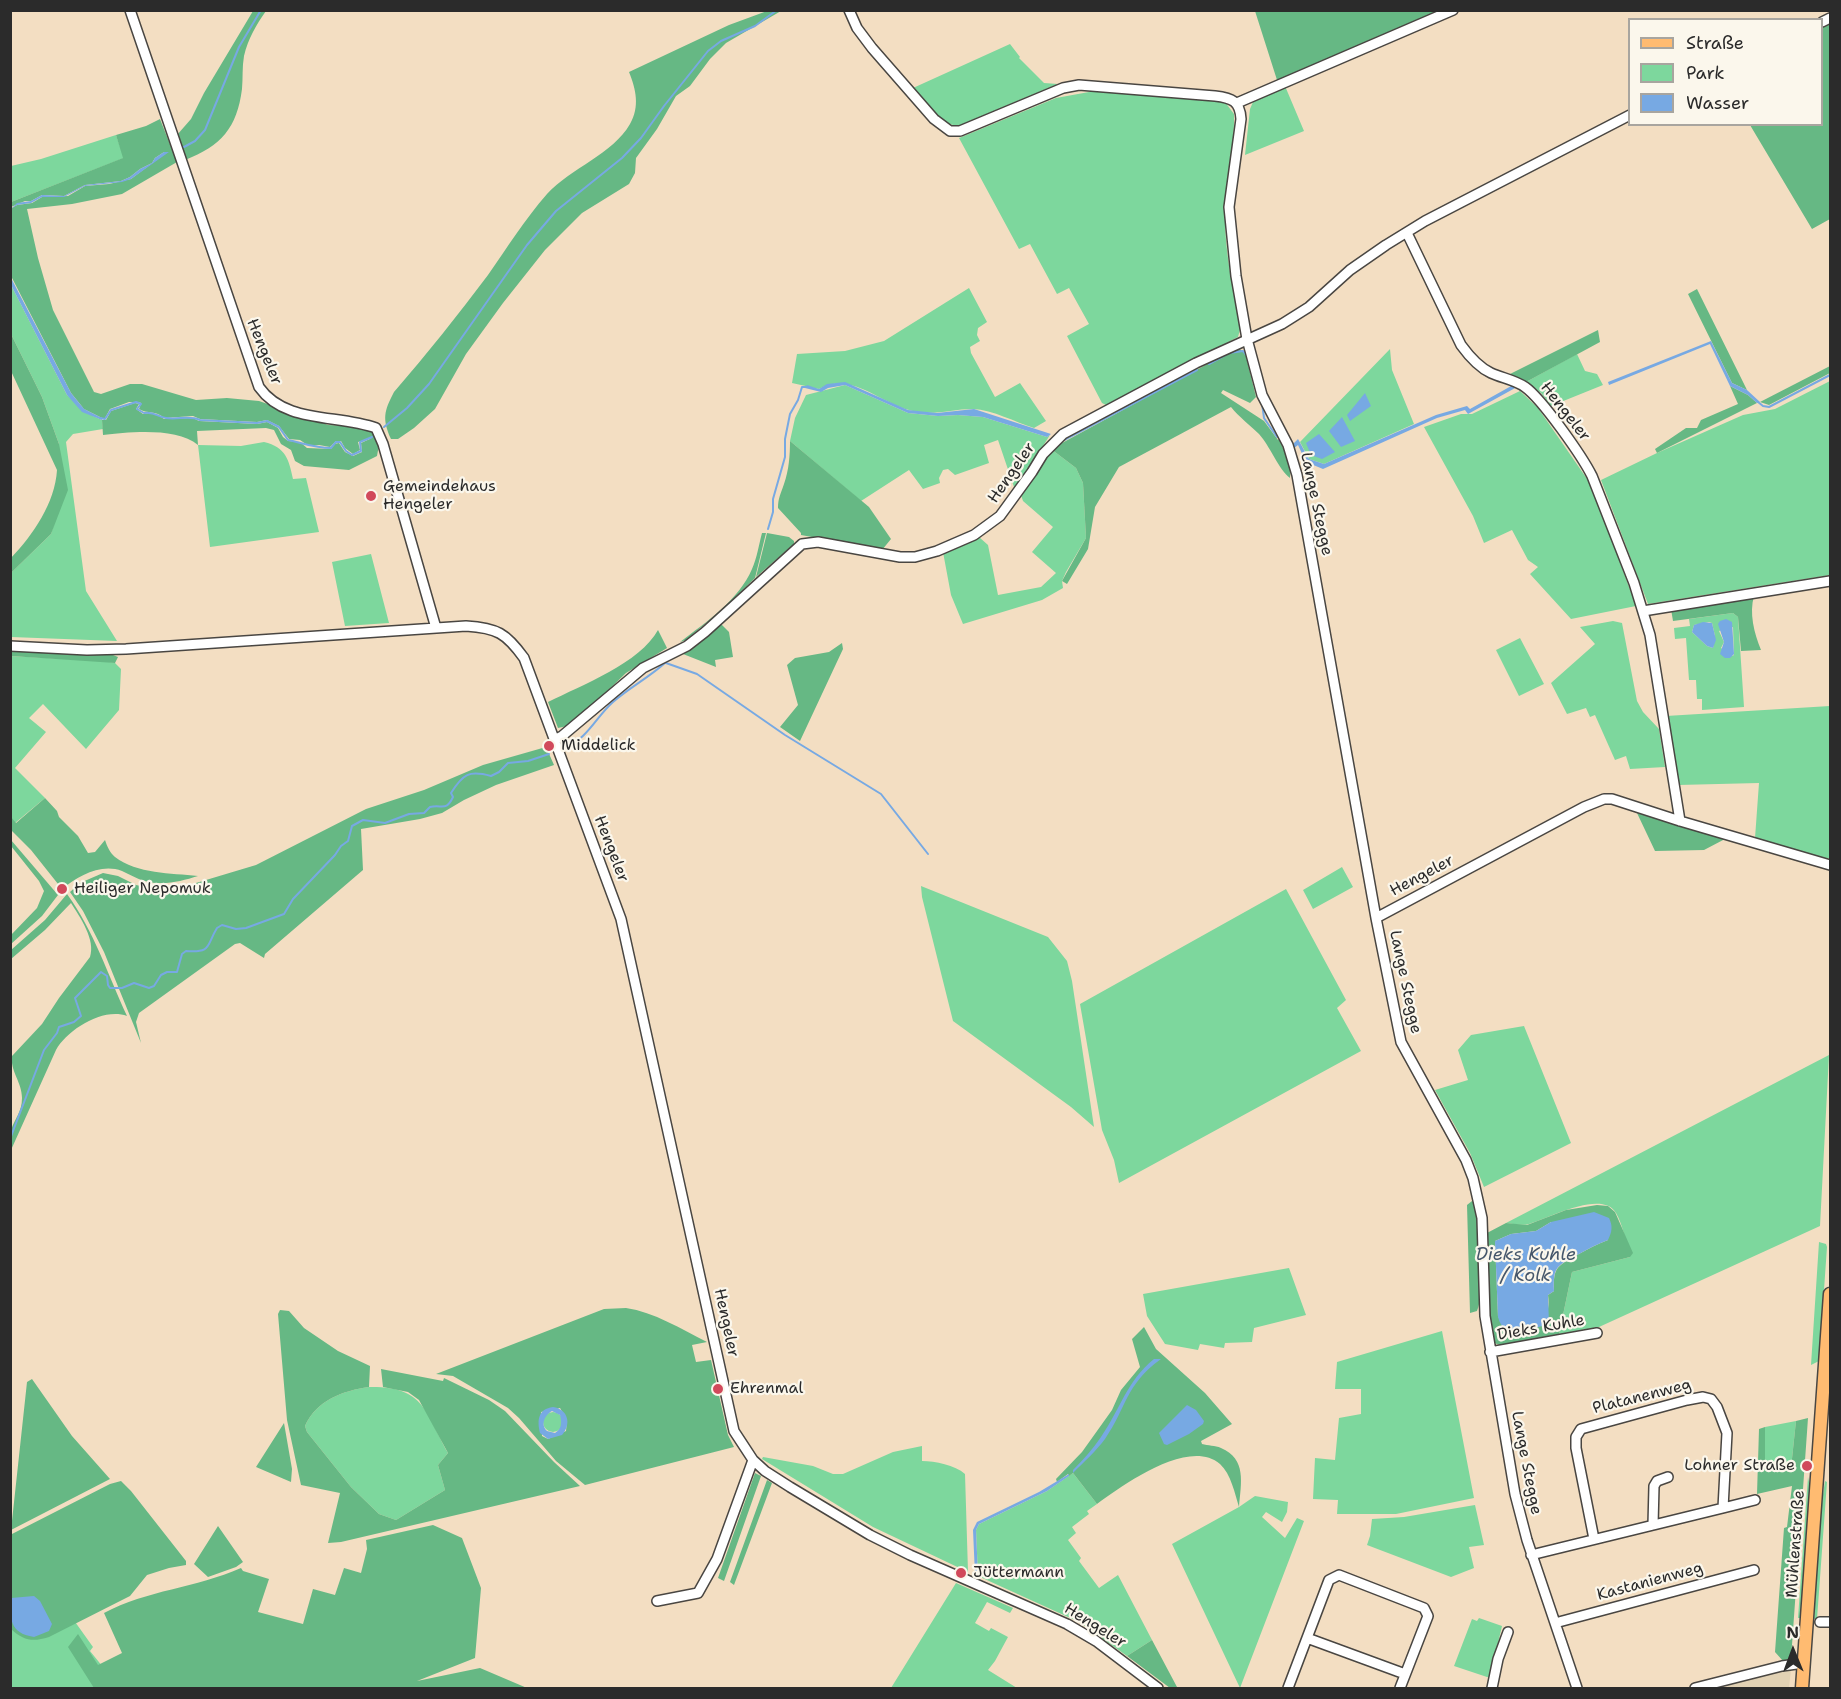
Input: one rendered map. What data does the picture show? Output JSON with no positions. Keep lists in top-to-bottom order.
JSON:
{
  "streets": {
    "main road": ["Mühlenstraße"],
    "street": [
      "Hengeler",
      "Lange Stegge",
      "Dieks Kuhle",
      "Platanenweg",
      "Kastanienweg"
    ]
  },
  "crossings": [
    ["Hengeler", "Lange Stegge"],
    ["Lange Stegge", "Dieks Kuhle"],
    ["Lange Stegge", "Kastanienweg"]
  ],
  "water": ["Dieks Kuhle / Kolk"],
  "places": [
    "Gemeindehaus Hengeler",
    "Middelick",
    "Heiliger Nepomuk",
    "Ehrenmal",
    "Lohner Straße",
    "Jüttermann"
  ],
  "legend": ["Straße", "Park", "Wasser"],
  "north": "top"
}
